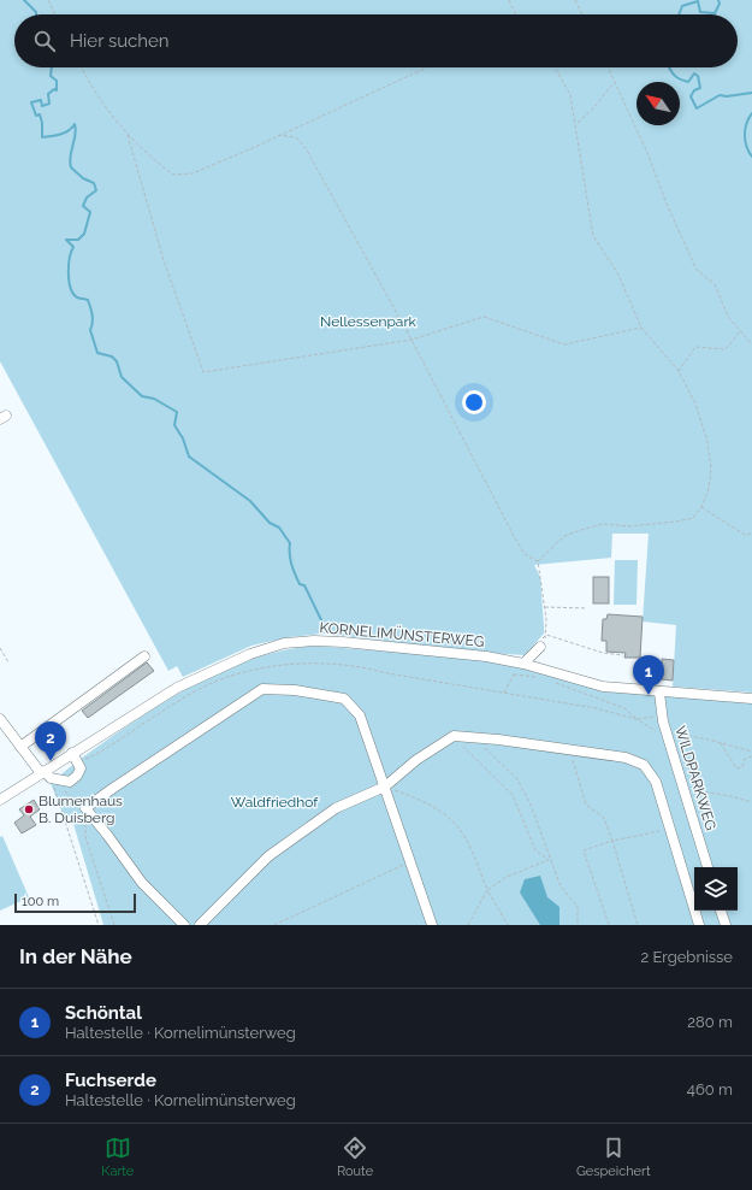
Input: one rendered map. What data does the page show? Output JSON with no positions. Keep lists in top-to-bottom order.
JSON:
{
  "streets": {
    "street": ["KORNELIMÜNSTERWEG", "WILDPARKWEG"]
  },
  "crossings": [
    ["KORNELIMÜNSTERWEG", "WILDPARKWEG"]
  ],
  "parks": ["Nellessenpark", "Waldfriedhof"],
  "places": ["Blumenhaus B. Duisberg"],
  "scale_bar": "100 m",
  "north": "top left",
  "page": {
    "search": "Hier suchen",
    "pins": ["1", "2"],
    "scale": "100 m",
    "heading": ["In der Nähe", "2 Ergebnisse"],
    "list": [
      {
        "mark": "1",
        "name": "Schöntal",
        "note": "Haltestelle · Kornelimünsterweg",
        "value": "280 m"
      },
      {
        "mark": "2",
        "name": "Fuchserde",
        "note": "Haltestelle · Kornelimünsterweg",
        "value": "460 m"
      }
    ],
    "nav": ["Karte", "Route", "Gespeichert"]
  }
}
